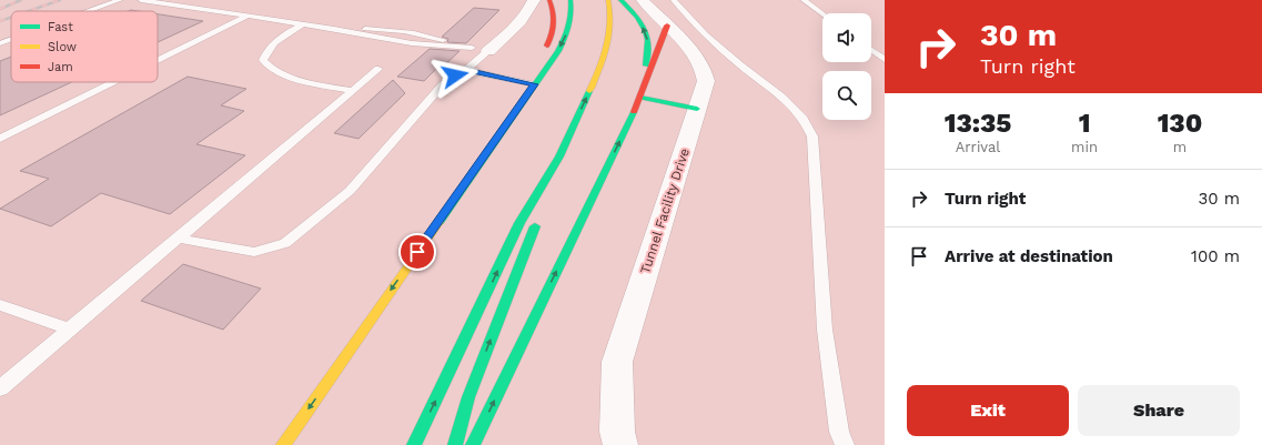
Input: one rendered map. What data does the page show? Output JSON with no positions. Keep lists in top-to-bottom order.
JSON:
{
  "streets": {
    "street": ["Tunnel Facility Drive"]
  },
  "legend": ["Fast", "Slow", "Jam"],
  "page": {
    "turn": ["30 m", "Turn right"],
    "eta": [
      "13:35",
      "Arrival",
      "1",
      "min",
      "130",
      "m"
    ],
    "list": [
      {
        "name": "Turn right",
        "value": "30 m"
      },
      {
        "name": "Arrive at destination",
        "value": "100 m"
      }
    ],
    "buttons": ["Exit", "Share"]
  }
}
